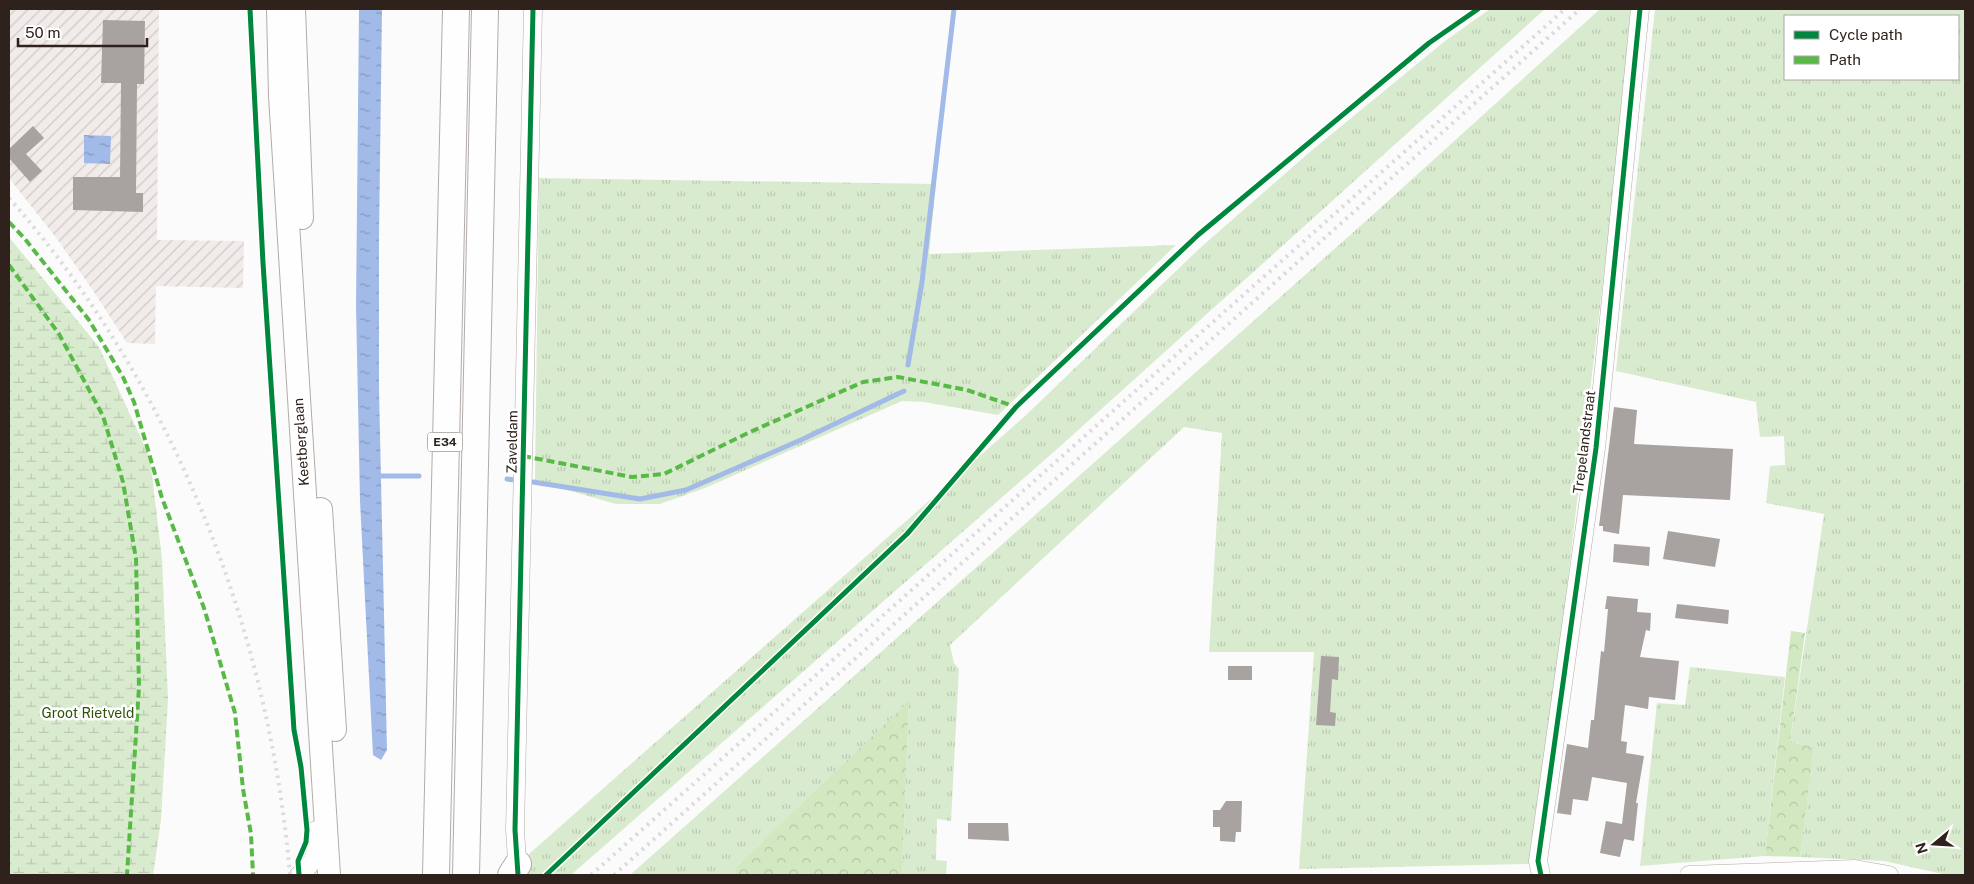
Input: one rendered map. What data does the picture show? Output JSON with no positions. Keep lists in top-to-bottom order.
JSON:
{
  "streets": {
    "highway": ["E34"],
    "main road": ["Keetberglaan"],
    "street": ["Zaveldam", "Trepelandstraat"]
  },
  "parks": ["Groot Rietveld"],
  "legend": ["Cycle path", "Path"],
  "scale_bar": "50 m",
  "north": "left"
}
